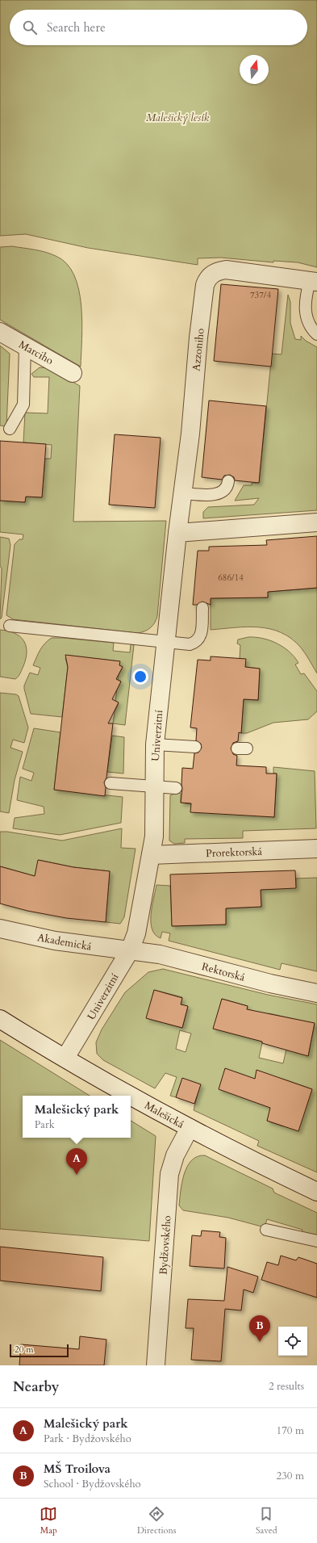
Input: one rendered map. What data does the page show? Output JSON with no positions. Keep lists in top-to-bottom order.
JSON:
{
  "streets": {
    "street": [
      "Azzoniho",
      "Marciho",
      "Univerzitní",
      "Prorektorská",
      "Akademická",
      "Rektorská",
      "Malešická",
      "Bydžovského"
    ]
  },
  "crossings": [
    ["Azzoniho", "Univerzitní"],
    ["Univerzitní", "Prorektorská"],
    ["Univerzitní", "Akademická"],
    ["Univerzitní", "Rektorská"],
    ["Univerzitní", "Malešická"],
    ["Akademická", "Rektorská"],
    ["Malešická", "Bydžovského"]
  ],
  "parks": ["Malešický lesík"],
  "house_numbers": ["737/4", "686/14"],
  "scale_bar": "20 m",
  "north": "top",
  "page": {
    "search": "Search here",
    "popup": ["Malešický park", "Park"],
    "pins": ["A", "B"],
    "scale": "20 m",
    "heading": ["Nearby", "2 results"],
    "list": [
      {
        "mark": "A",
        "name": "Malešický park",
        "note": "Park · Bydžovského",
        "value": "170 m"
      },
      {
        "mark": "B",
        "name": "MŠ Troilova",
        "note": "School · Bydžovského",
        "value": "230 m"
      }
    ],
    "nav": ["Map", "Directions", "Saved"]
  }
}
